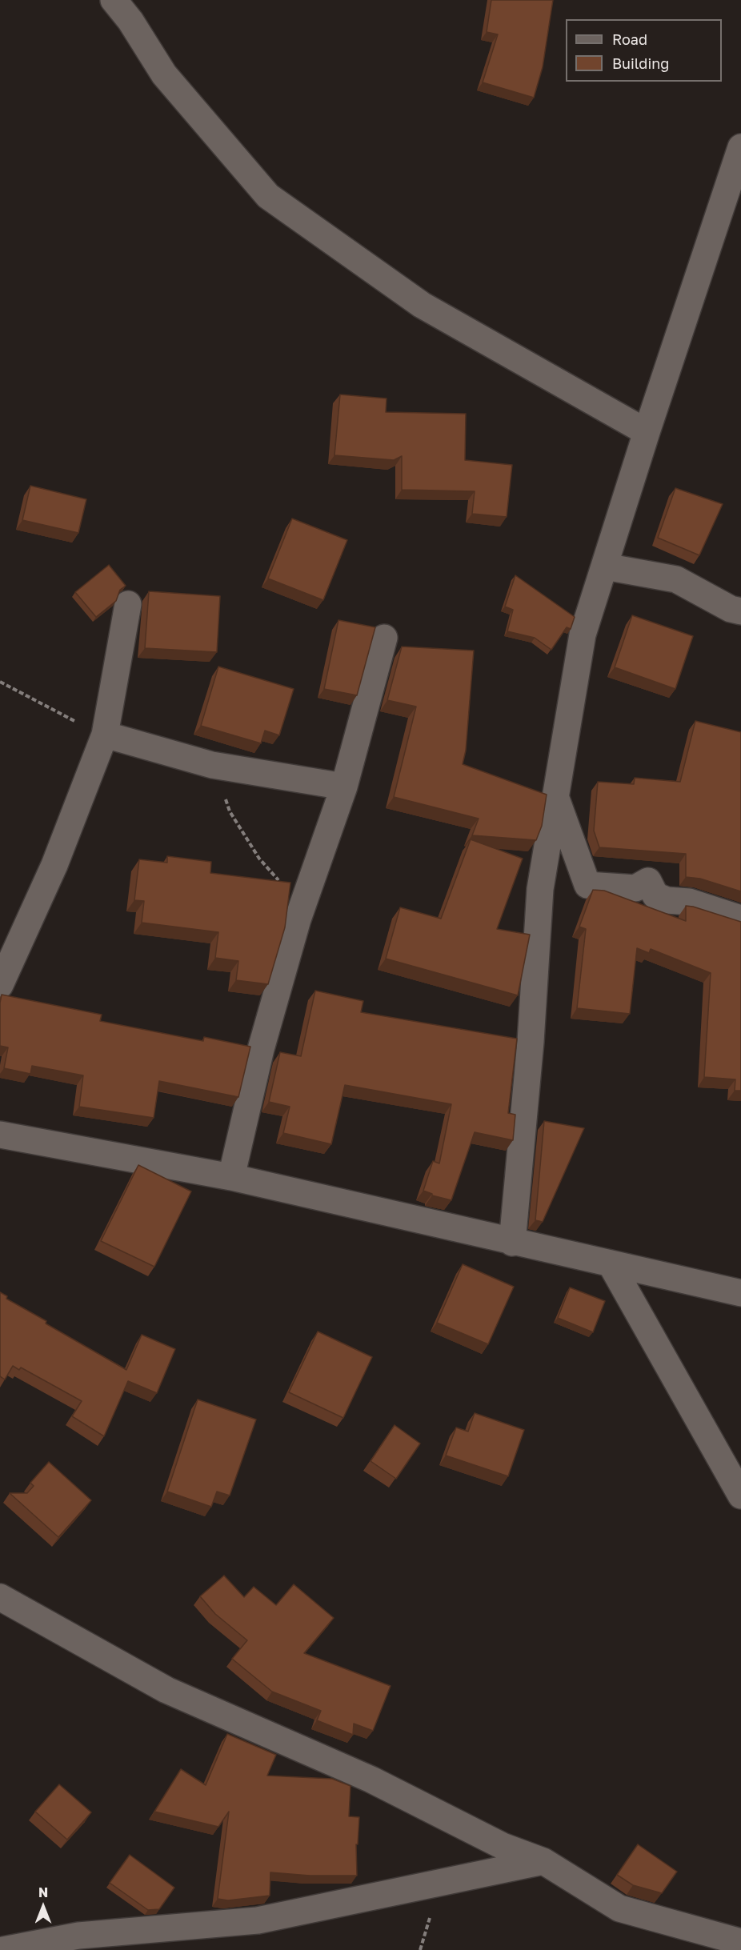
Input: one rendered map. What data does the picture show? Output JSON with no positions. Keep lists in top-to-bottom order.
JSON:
{
  "legend": ["Road", "Building"],
  "north": "top"
}
